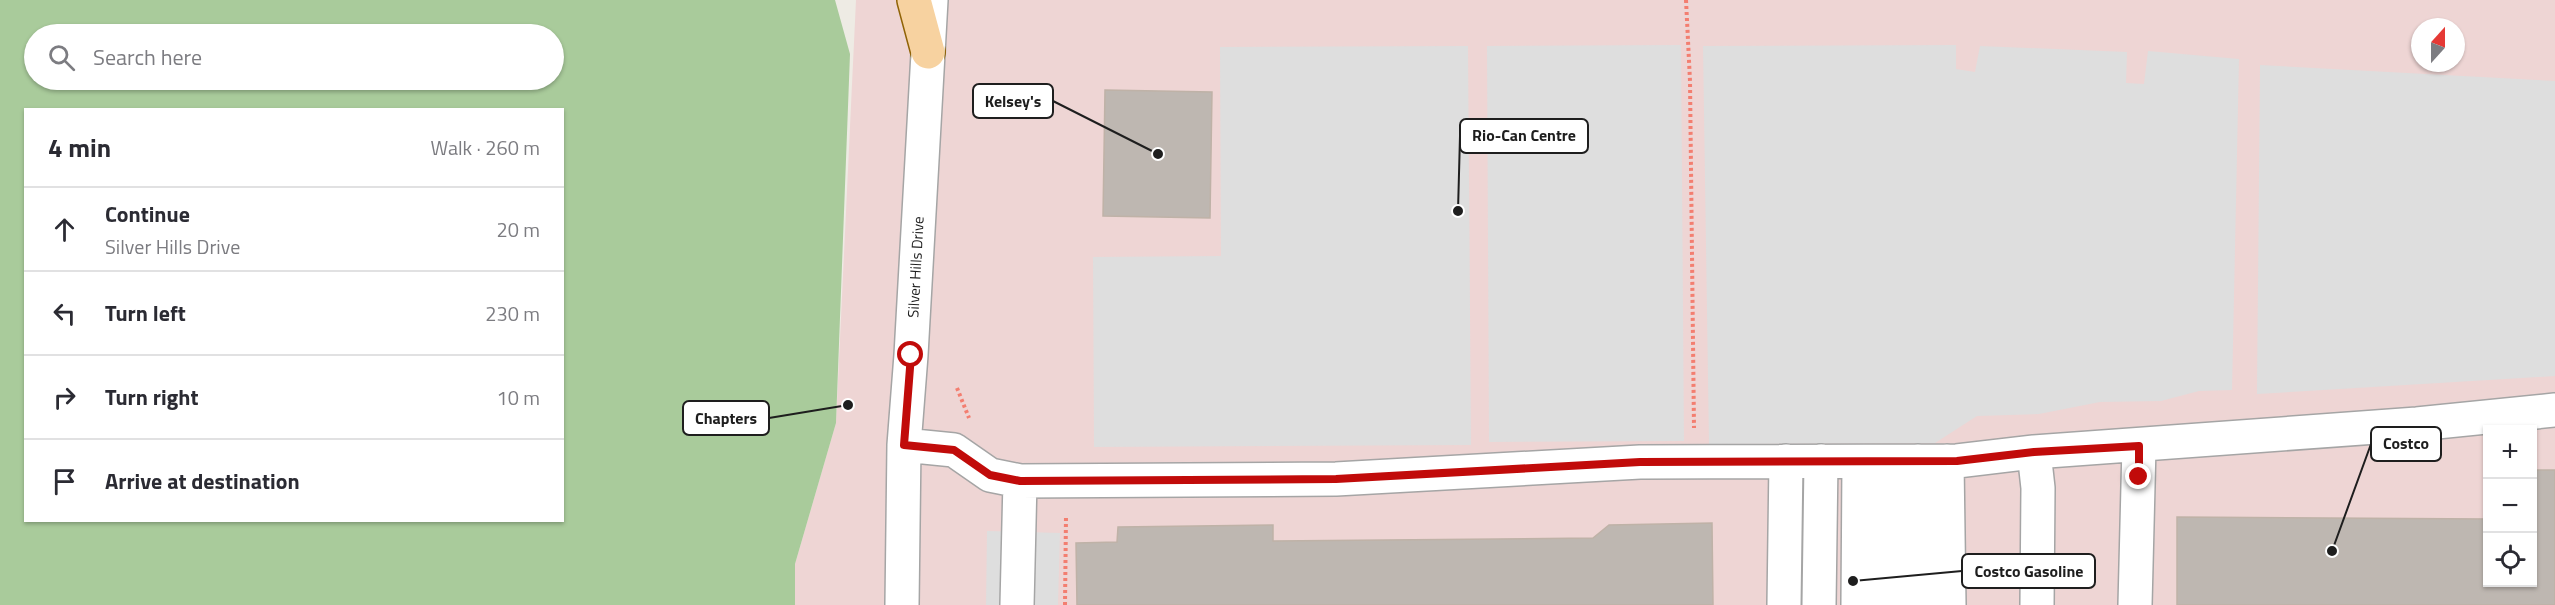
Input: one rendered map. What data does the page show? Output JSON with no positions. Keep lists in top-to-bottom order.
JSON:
{
  "streets": {
    "street": ["Silver Hills Drive"]
  },
  "places": [
    "Kelsey's",
    "Rio-Can Centre",
    "Chapters",
    "Costco",
    "Costco Gasoline"
  ],
  "north": "top",
  "page": {
    "search": "Search here",
    "heading": ["4 min", "Walk · 260 m"],
    "list": [
      ["Continue", "Silver Hills Drive", "20 m"],
      ["Turn left", "230 m"],
      ["Turn right", "10 m"],
      "Arrive at destination"
    ],
    "map_buttons": ["+", "−"]
  }
}
